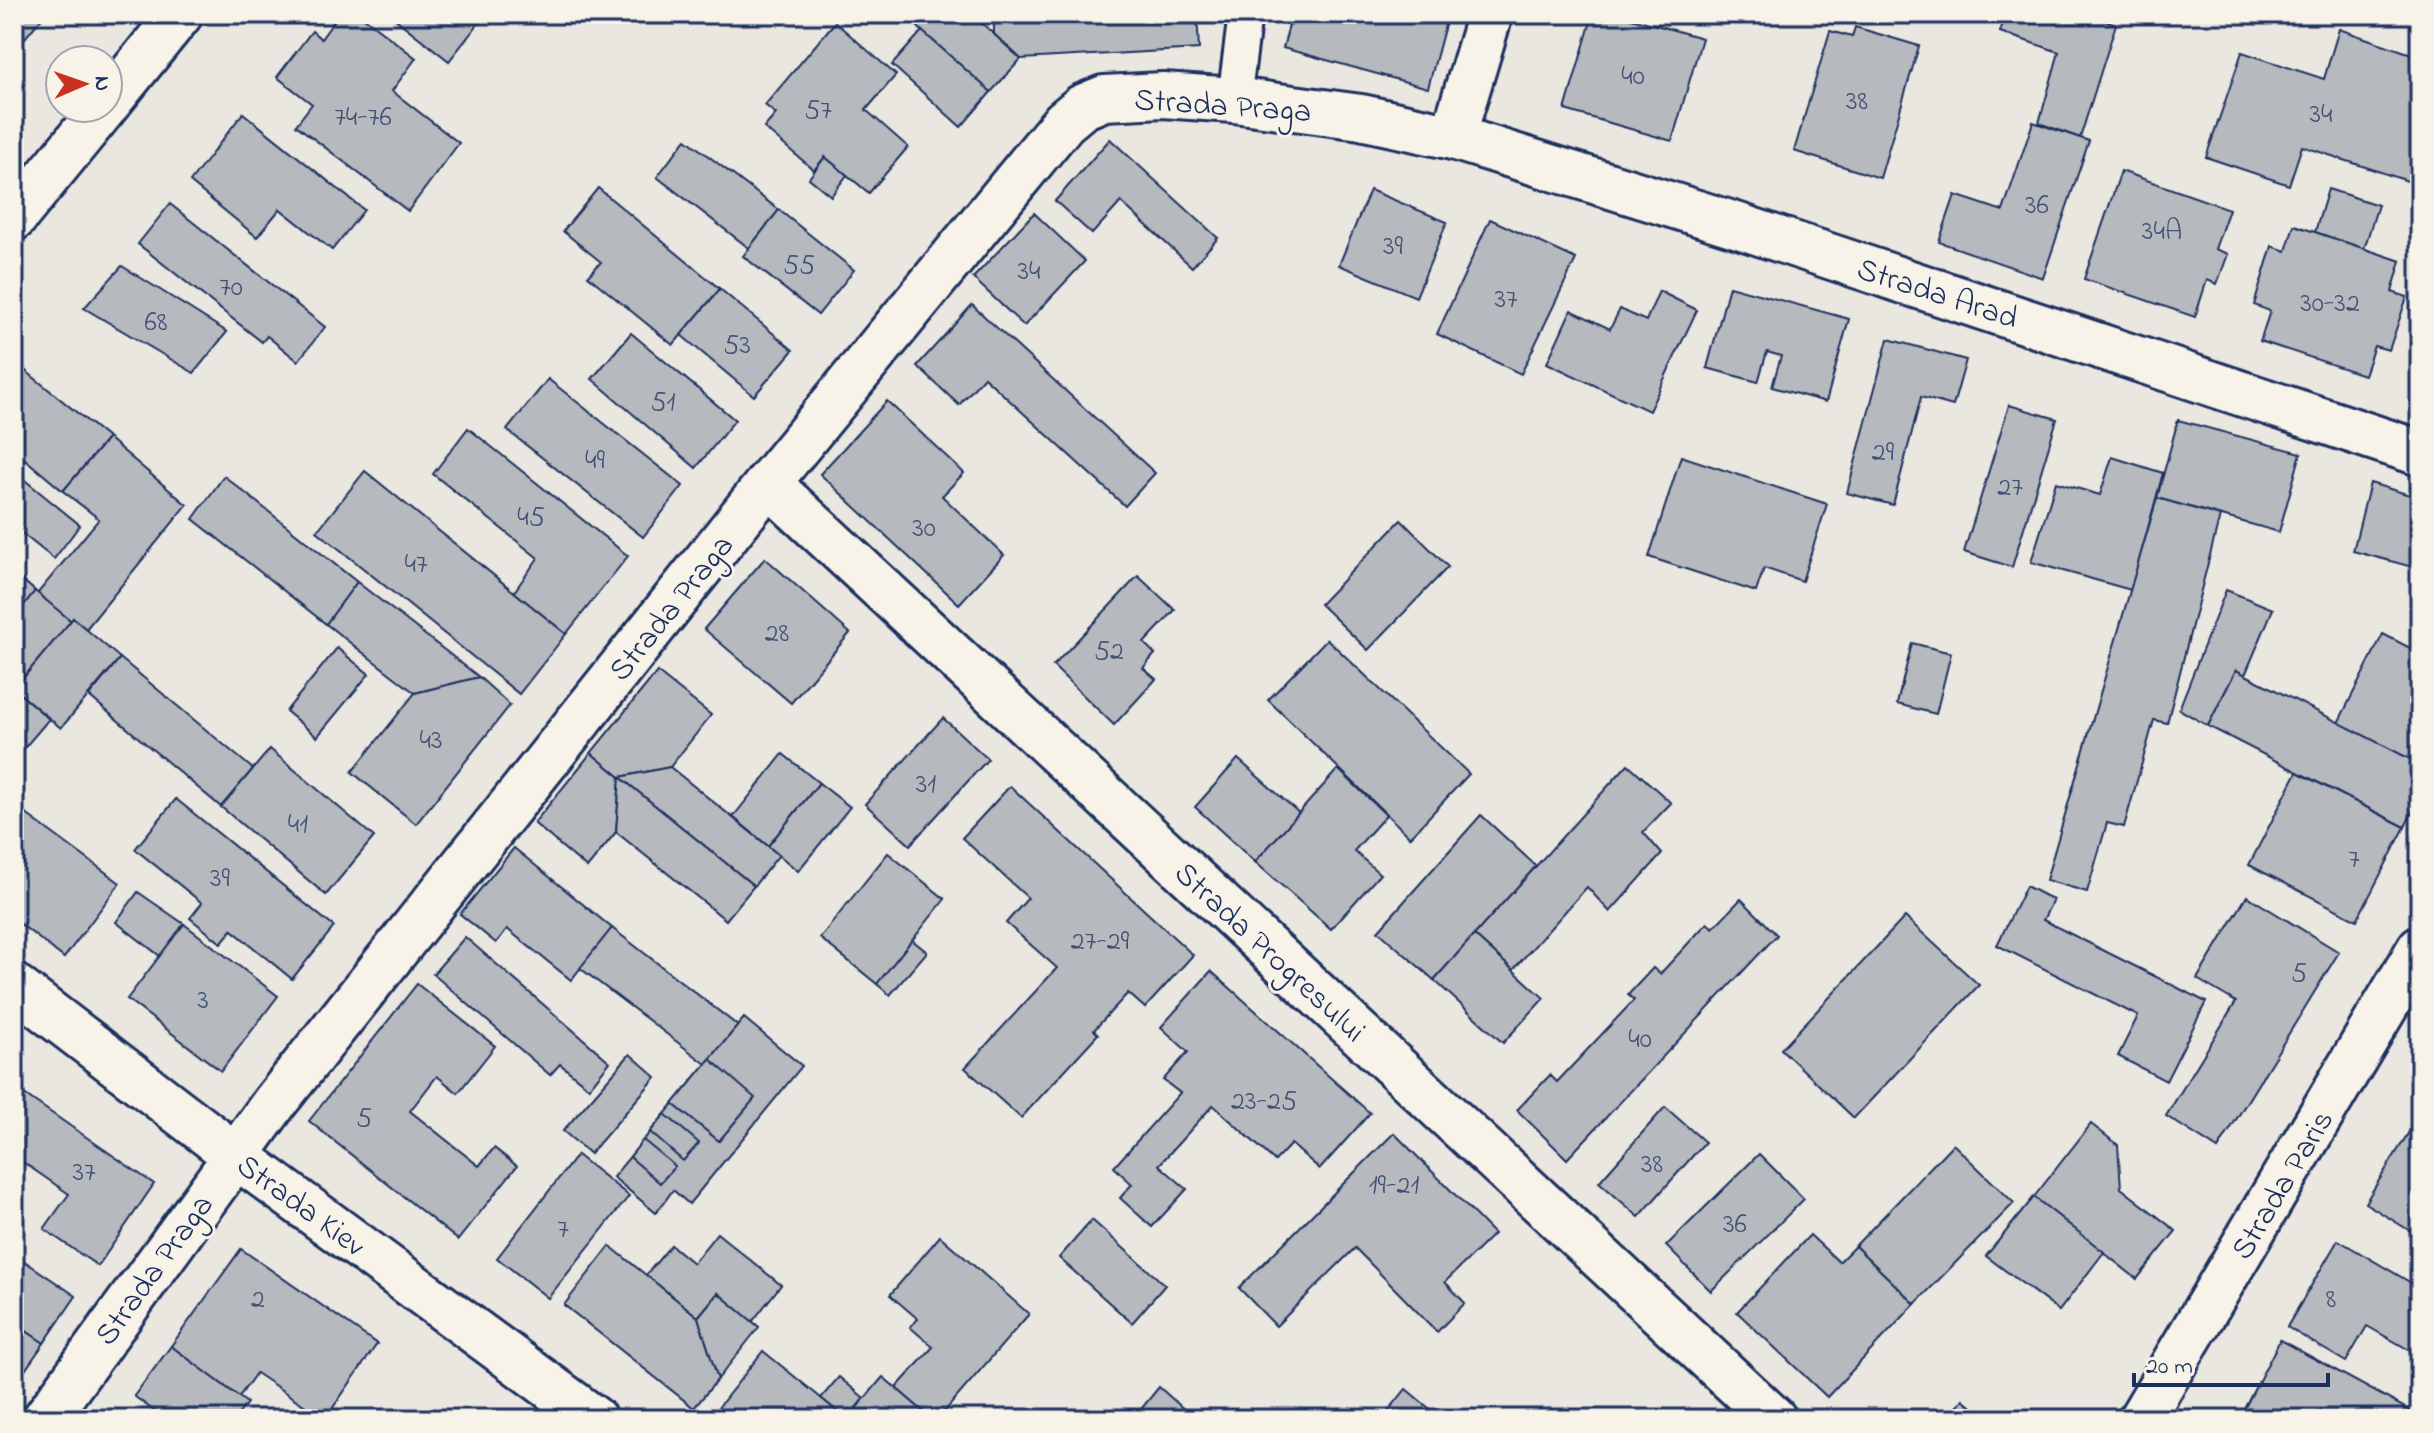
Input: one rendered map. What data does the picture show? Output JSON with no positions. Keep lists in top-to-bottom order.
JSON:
{
  "streets": {
    "street": [
      "Strada Praga",
      "Strada Arad",
      "Strada Progresului",
      "Strada Paris",
      "Strada Kiev"
    ]
  },
  "crossings": [
    ["Strada Praga", "Strada Arad"],
    ["Strada Praga", "Strada Progresului"],
    ["Strada Praga", "Strada Kiev"]
  ],
  "house_numbers": [
    "40",
    "38",
    "57",
    "34",
    "74-76",
    "36",
    "34A",
    "39",
    "55",
    "34",
    "70",
    "37",
    "30-32",
    "68",
    "53",
    "51",
    "29",
    "49",
    "27",
    "45",
    "30",
    "47",
    "28",
    "52",
    "43",
    "31",
    "41",
    "7",
    "39",
    "27-29",
    "5",
    "3",
    "40",
    "23-25",
    "5",
    "38",
    "37",
    "19-21",
    "36",
    "7",
    "2",
    "8"
  ],
  "scale_bar": "20 m",
  "north": "right"
}
